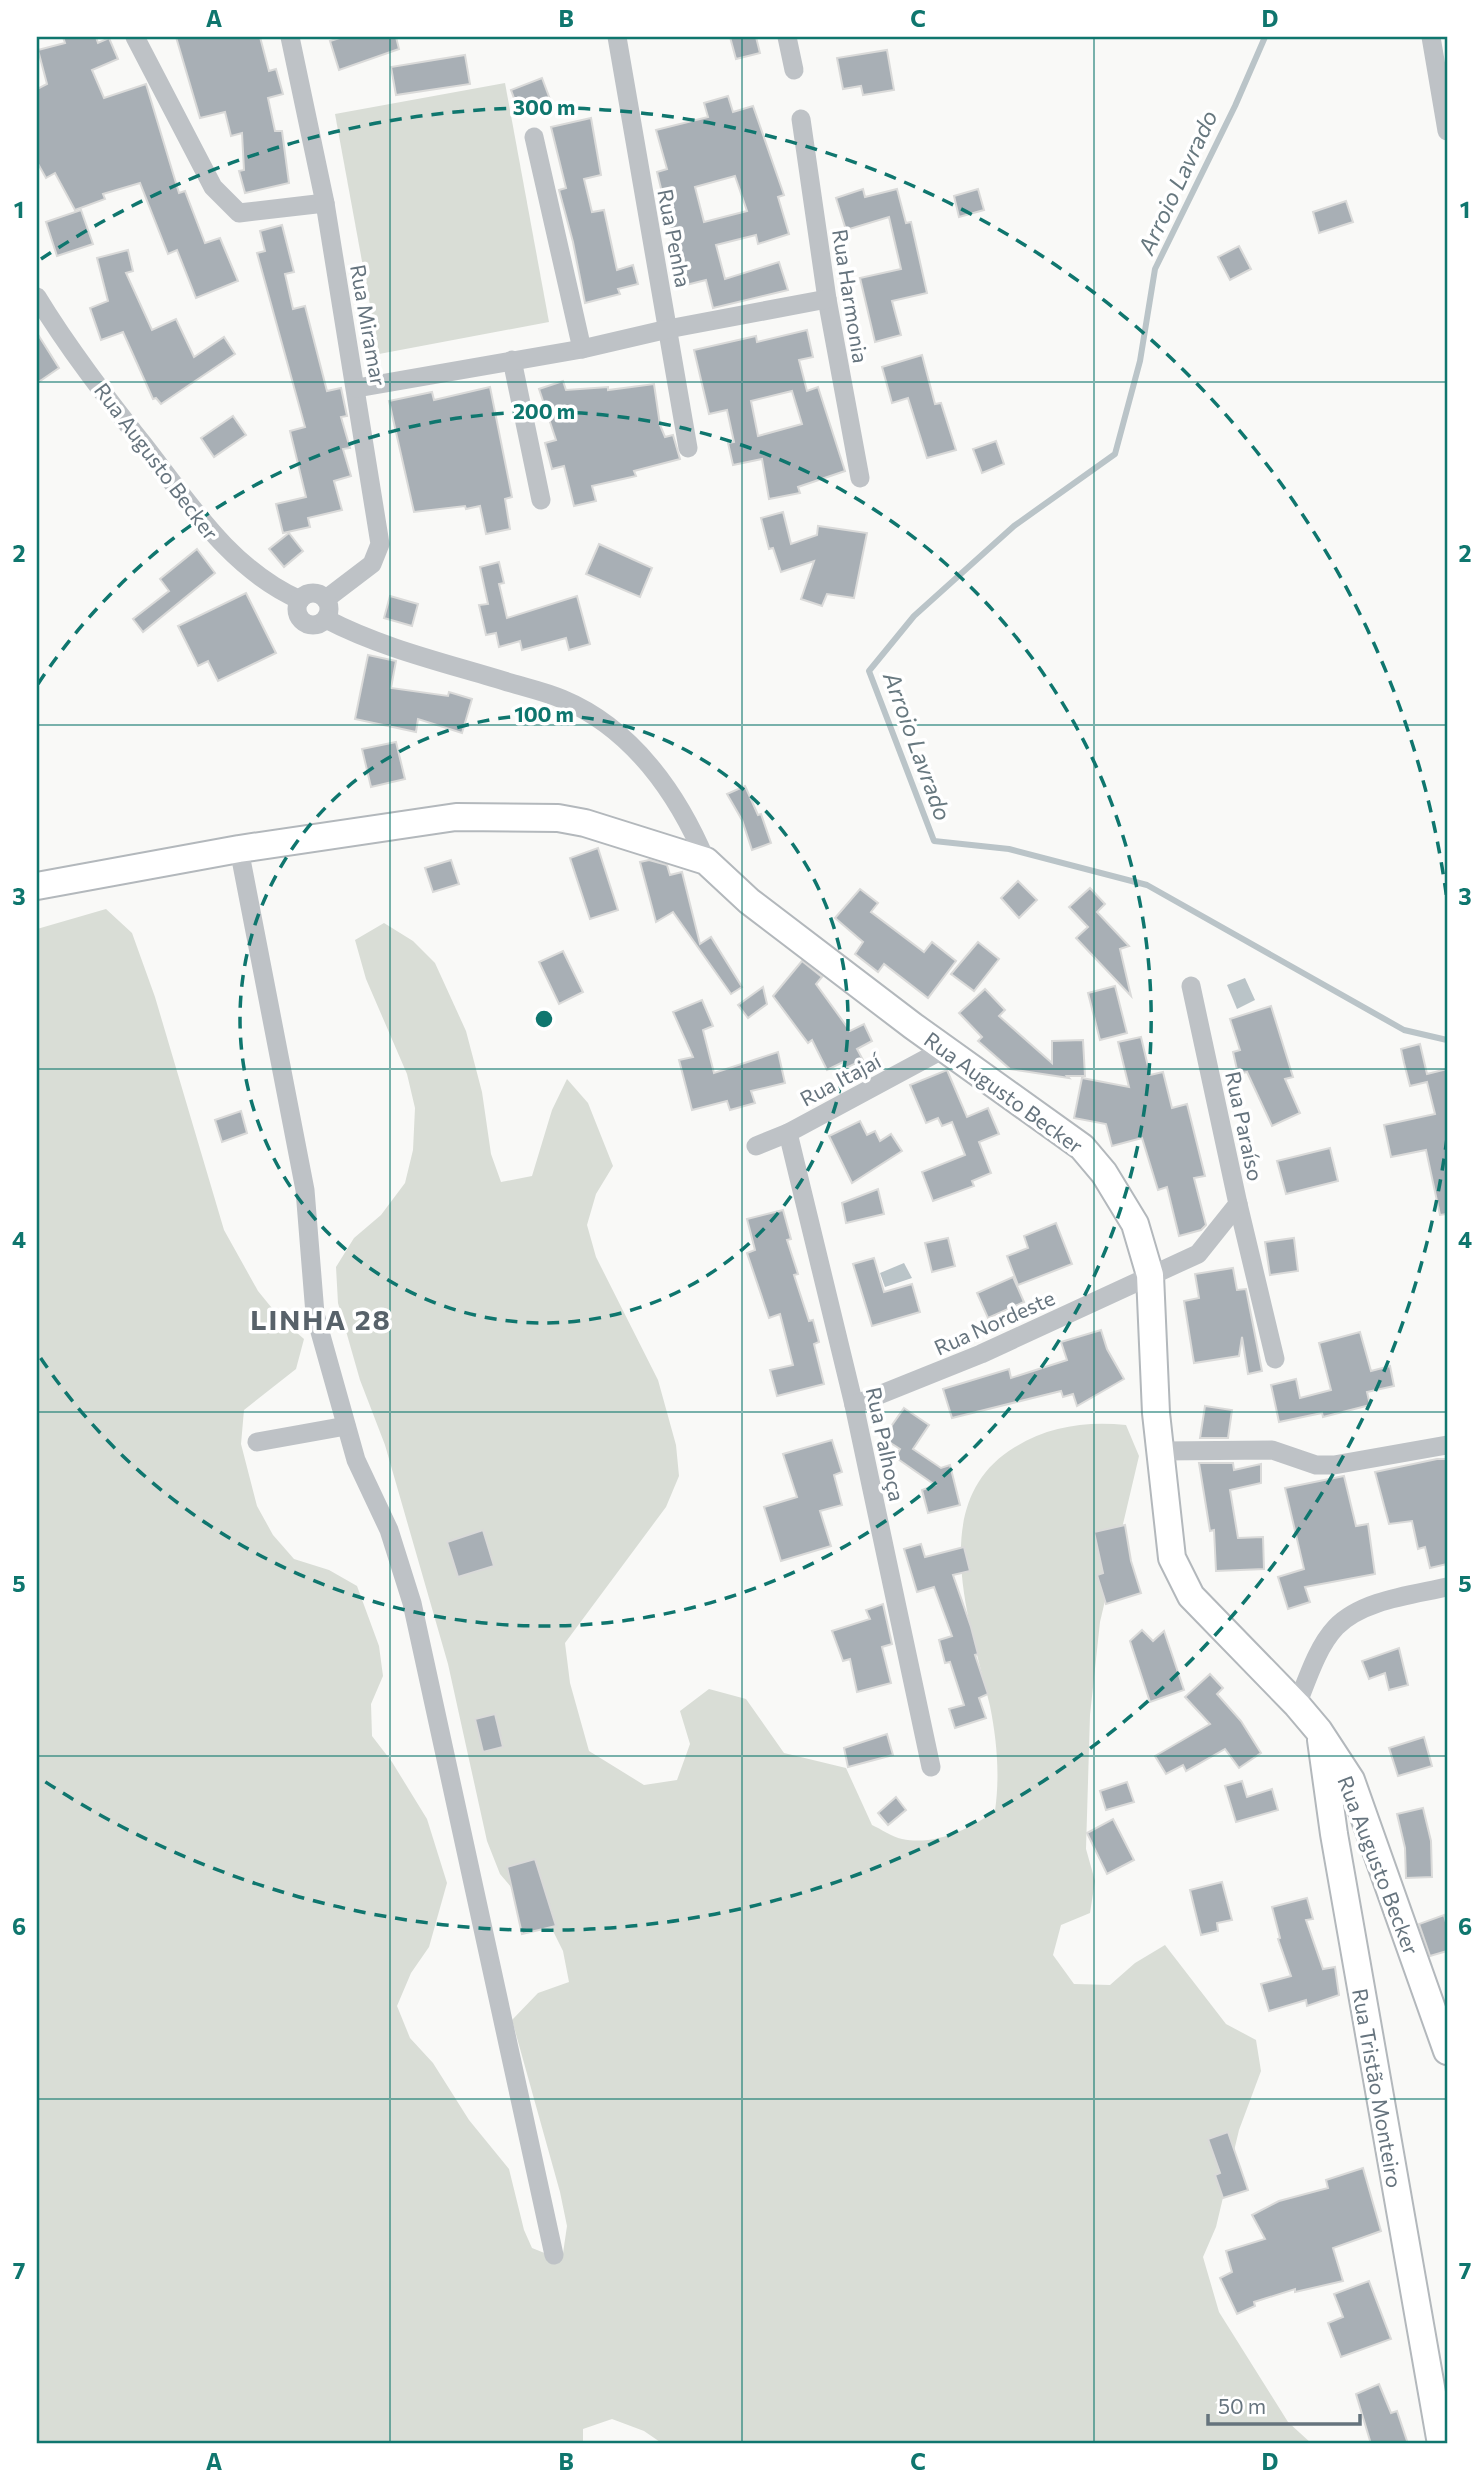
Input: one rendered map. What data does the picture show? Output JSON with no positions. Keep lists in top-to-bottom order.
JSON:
{
  "streets": {
    "main road": ["Rua Augusto Becker", "Rua Tristão Monteiro"],
    "street": [
      "Rua Penha",
      "Rua Harmonia",
      "Rua Miramar",
      "Rua Itajaí",
      "Rua Paraíso",
      "Rua Nordeste",
      "Rua Palhoça"
    ]
  },
  "crossings": [
    ["Rua Miramar", "Rua Augusto Becker"],
    ["Rua Augusto Becker", "Rua Itajaí"],
    ["Rua Augusto Becker", "Rua Paraíso"],
    ["Rua Augusto Becker", "Rua Nordeste"],
    ["Rua Augusto Becker", "Rua Tristão Monteiro"],
    ["Rua Itajaí", "Rua Palhoça"],
    ["Rua Paraíso", "Rua Nordeste"],
    ["Rua Nordeste", "Rua Palhoça"]
  ],
  "districts": ["LINHA 28"],
  "water": ["Arroio Lavrado"],
  "scale_bar": "50 m",
  "grid": {
    "columns": [
      "A",
      "B",
      "C",
      "D"
    ],
    "rows": [
      "1",
      "2",
      "3",
      "4",
      "5",
      "6",
      "7"
    ]
  },
  "rings": ["300 m", "200 m", "100 m"]
}
